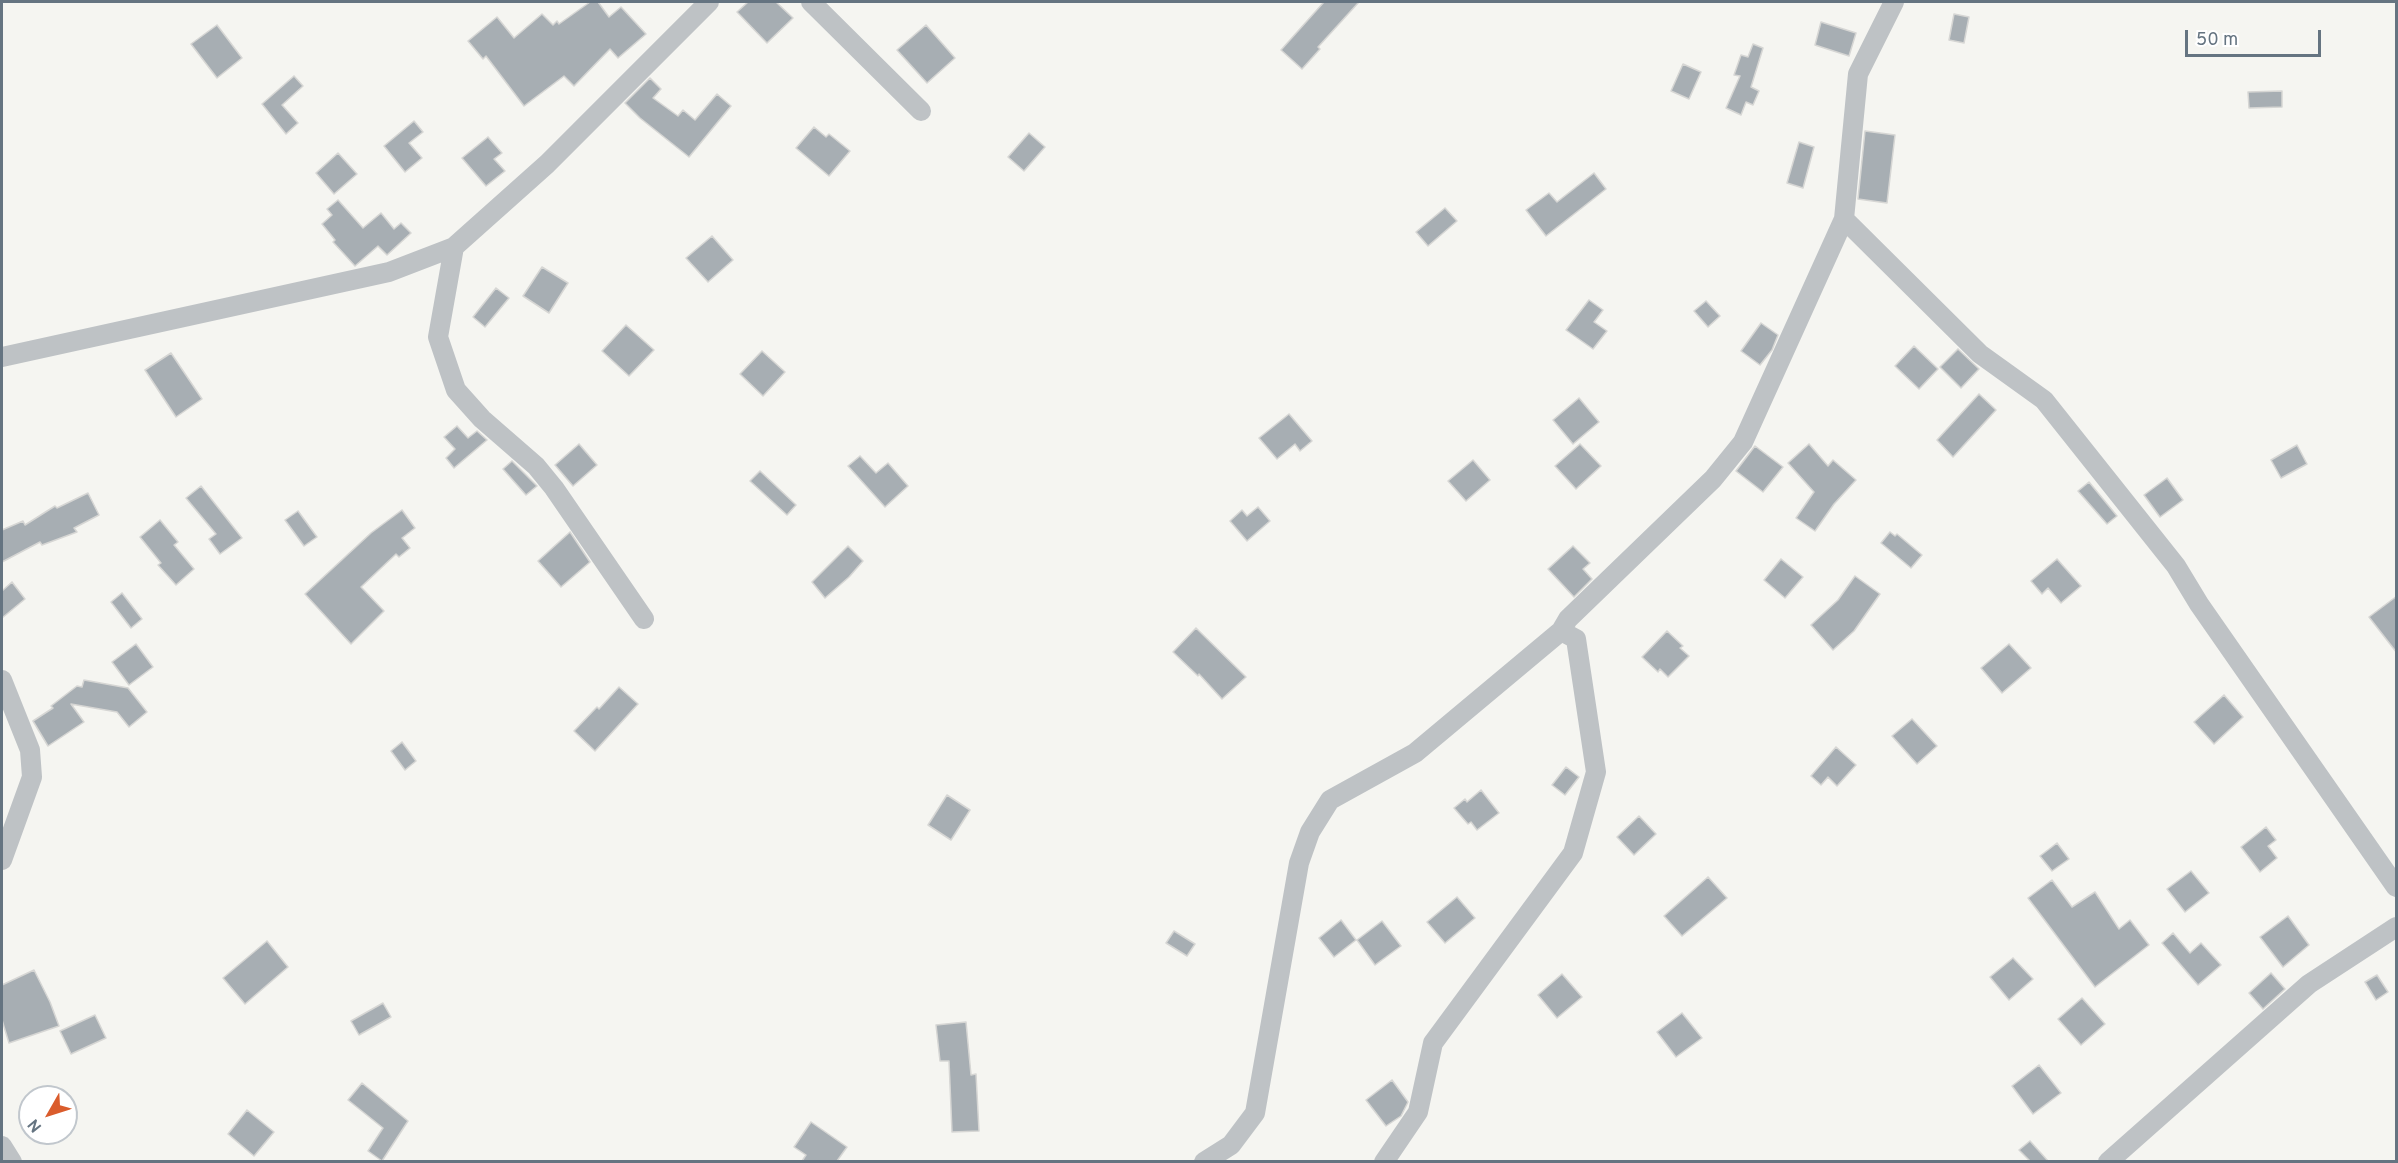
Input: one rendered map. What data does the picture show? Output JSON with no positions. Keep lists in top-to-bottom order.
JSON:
{
  "scale_bar": "50 m",
  "north": "bottom left"
}
